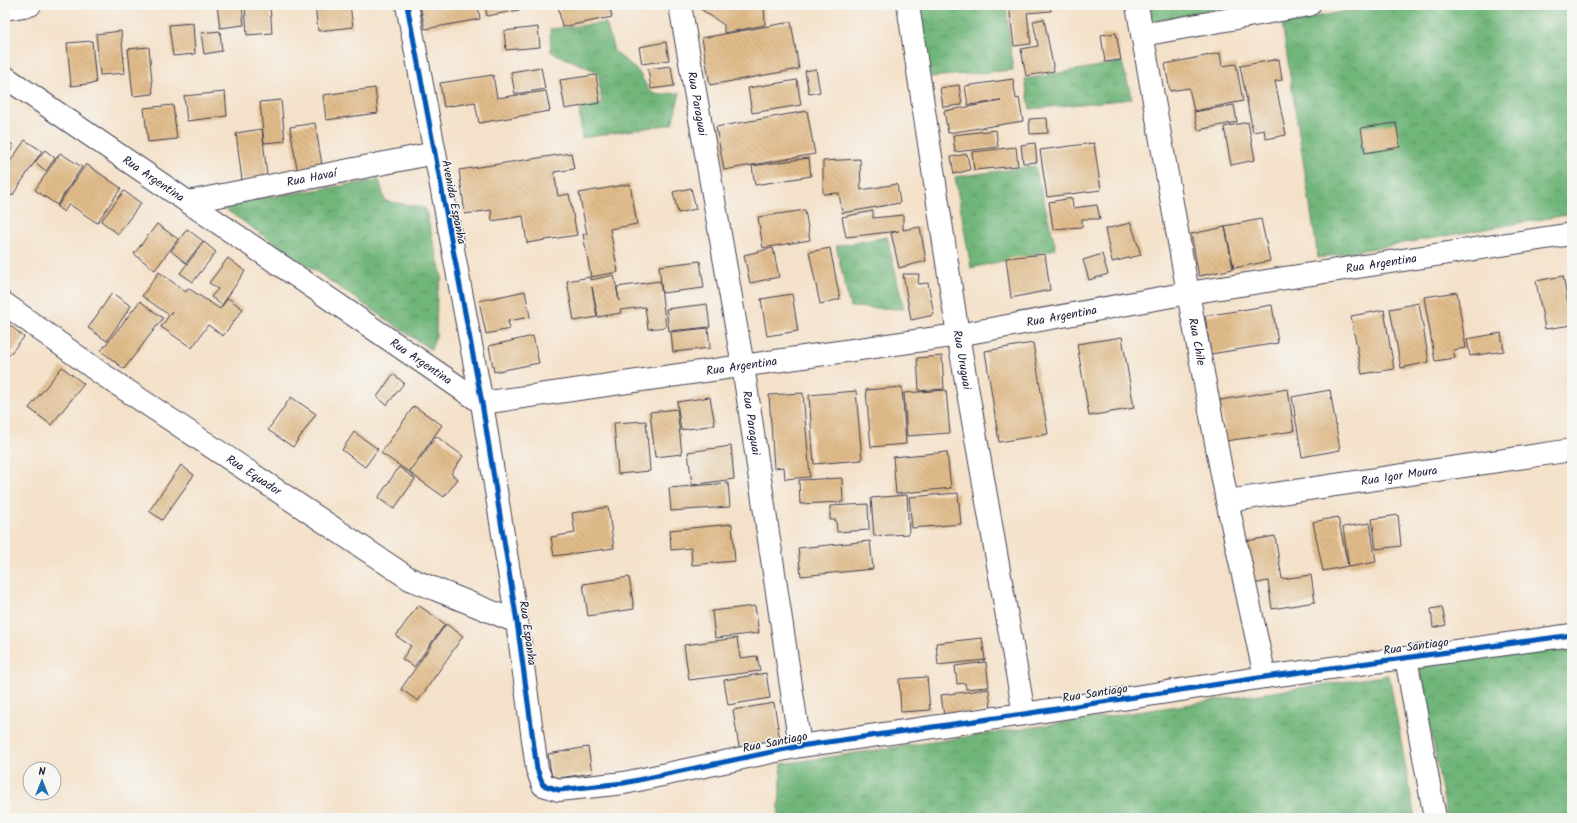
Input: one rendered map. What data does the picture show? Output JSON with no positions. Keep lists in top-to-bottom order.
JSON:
{
  "streets": {
    "street": [
      "Rua Paraguai",
      "Rua Havaí",
      "Rua Argentina",
      "Avenida Espanha",
      "Rua Chile",
      "Rua Uruguai",
      "Rua Equador",
      "Rua Igor Moura",
      "Rua Espanha",
      "Rua Santiago"
    ]
  },
  "crossings": [
    ["Rua Paraguai", "Rua Argentina"],
    ["Rua Paraguai", "Rua Santiago"],
    ["Rua Havaí", "Rua Argentina"],
    ["Rua Havaí", "Avenida Espanha"],
    ["Rua Argentina", "Avenida Espanha"],
    ["Rua Argentina", "Rua Chile"],
    ["Rua Argentina", "Rua Uruguai"],
    ["Rua Argentina", "Rua Espanha"],
    ["Avenida Espanha", "Rua Espanha"],
    ["Rua Chile", "Rua Igor Moura"],
    ["Rua Chile", "Rua Santiago"],
    ["Rua Uruguai", "Rua Santiago"],
    ["Rua Equador", "Rua Espanha"],
    ["Rua Espanha", "Rua Santiago"]
  ],
  "north": "top"
}
